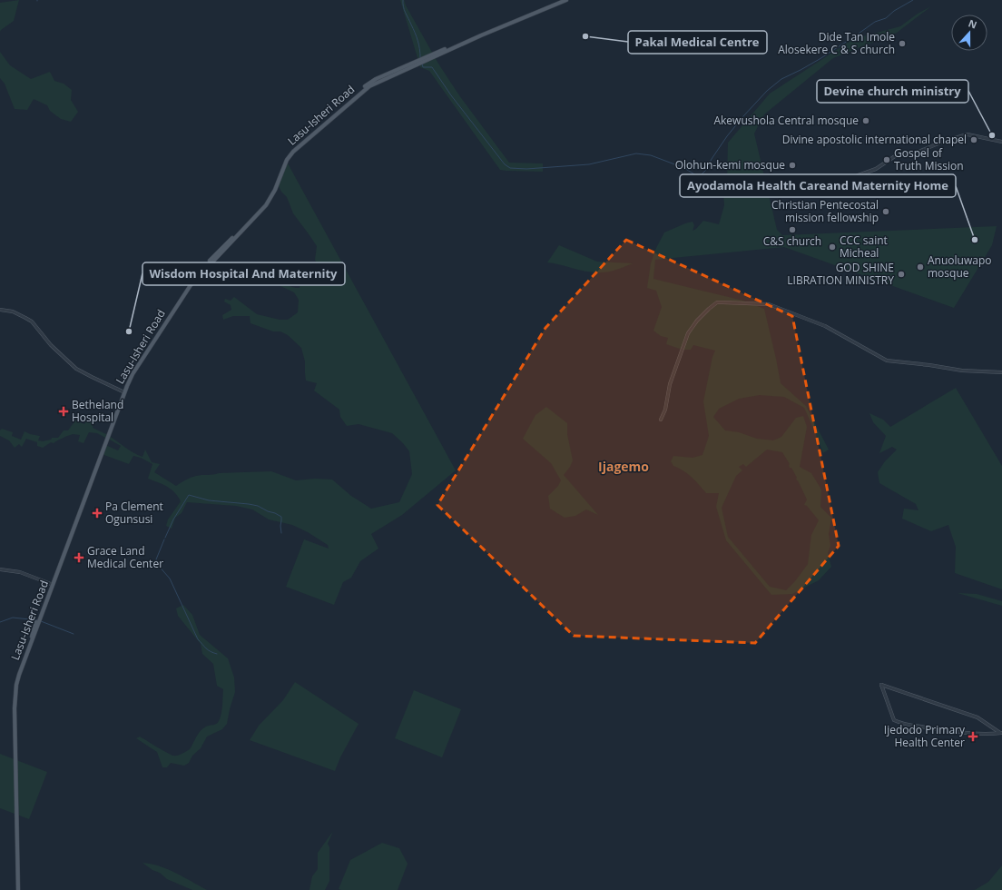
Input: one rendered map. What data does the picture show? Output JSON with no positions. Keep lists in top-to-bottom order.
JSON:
{
  "streets": {
    "main road": ["Lasu-Isheri Road"]
  },
  "districts": ["Ijagemo"],
  "places": {
    "other": [
      "Pakal Medical Centre",
      "Dide Tan Imole Alosekere C & S church",
      "Akewushola Central mosque",
      "Devine church ministry",
      "Divine apostolic international chapel",
      "Gospel of Truth Mission",
      "Olohun-kemi mosque",
      "Christian Pentecostal mission fellowship",
      "C&S church",
      "Ayodamola Health Careand Maternity Home",
      "CCC saint Micheal",
      "Anuoluwapo mosque",
      "GOD SHINE LIBRATION MINISTRY",
      "Wisdom Hospital And Maternity"
    ],
    "health": [
      "Betheland Hospital",
      "Pa Clement Ogunsusi",
      "Grace Land Medical Center",
      "Ijedodo Primary Health Center"
    ]
  },
  "north": "top"
}
